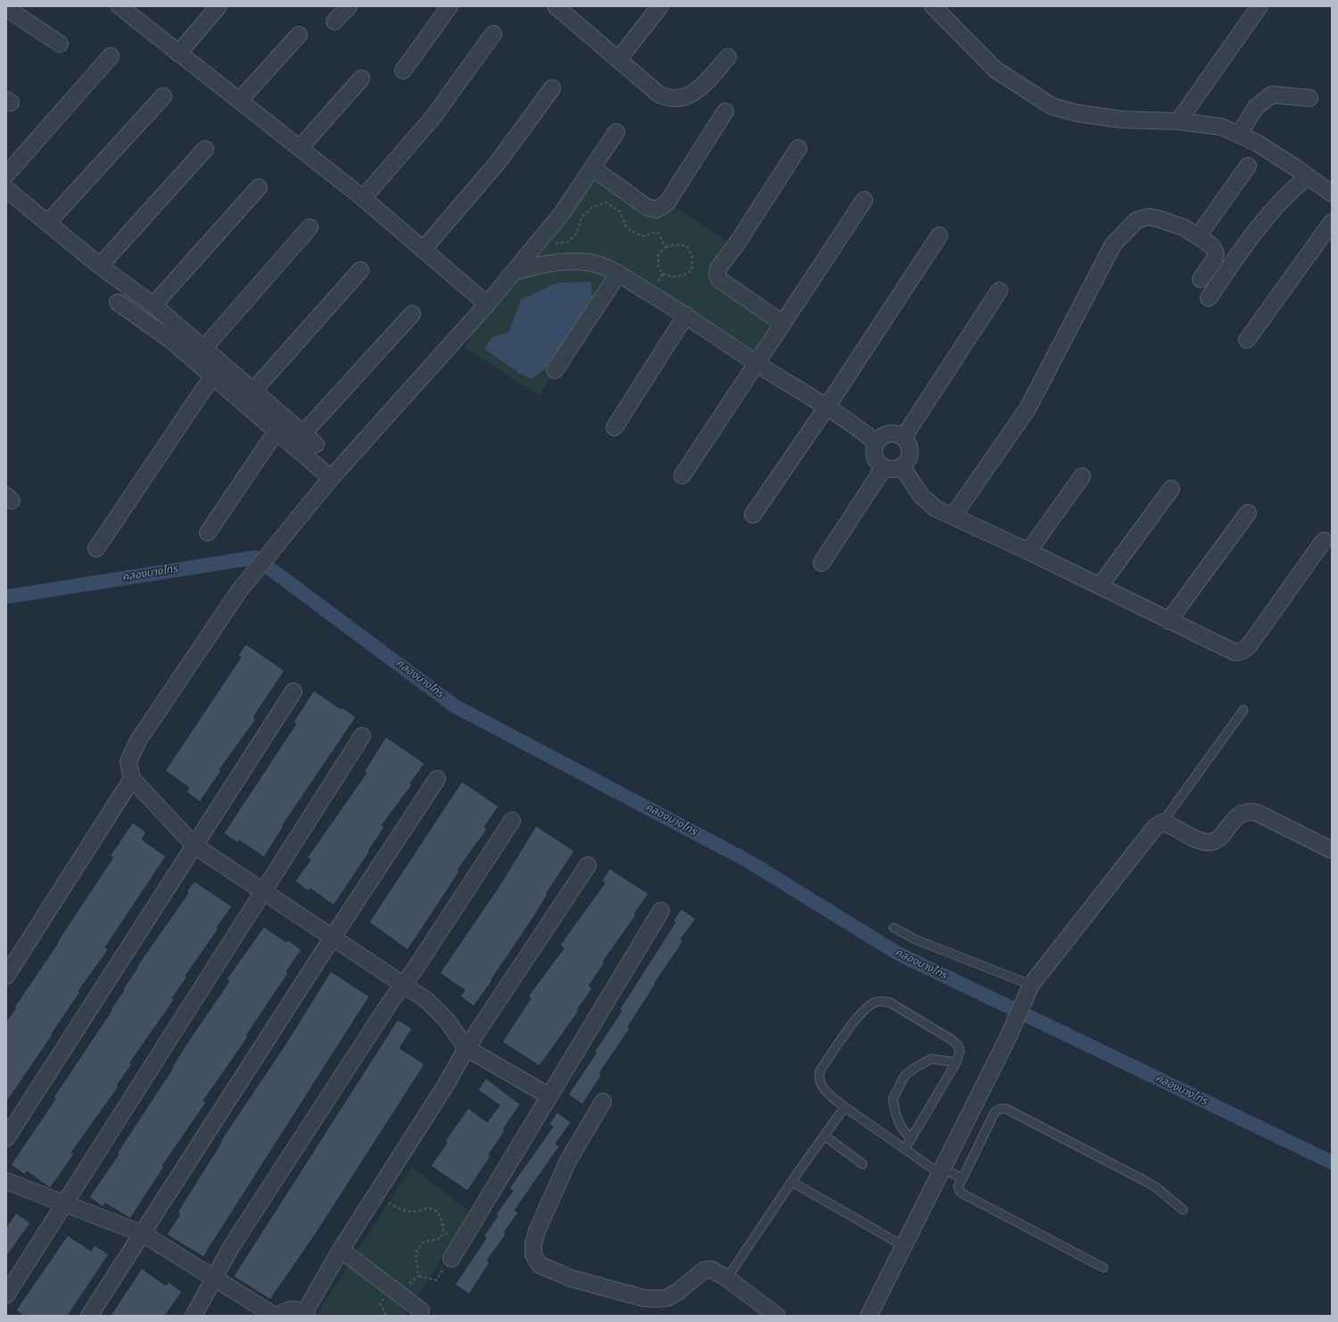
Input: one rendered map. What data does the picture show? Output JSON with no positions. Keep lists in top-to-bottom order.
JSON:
{
  "water": ["คลองบางไทร"]
}
